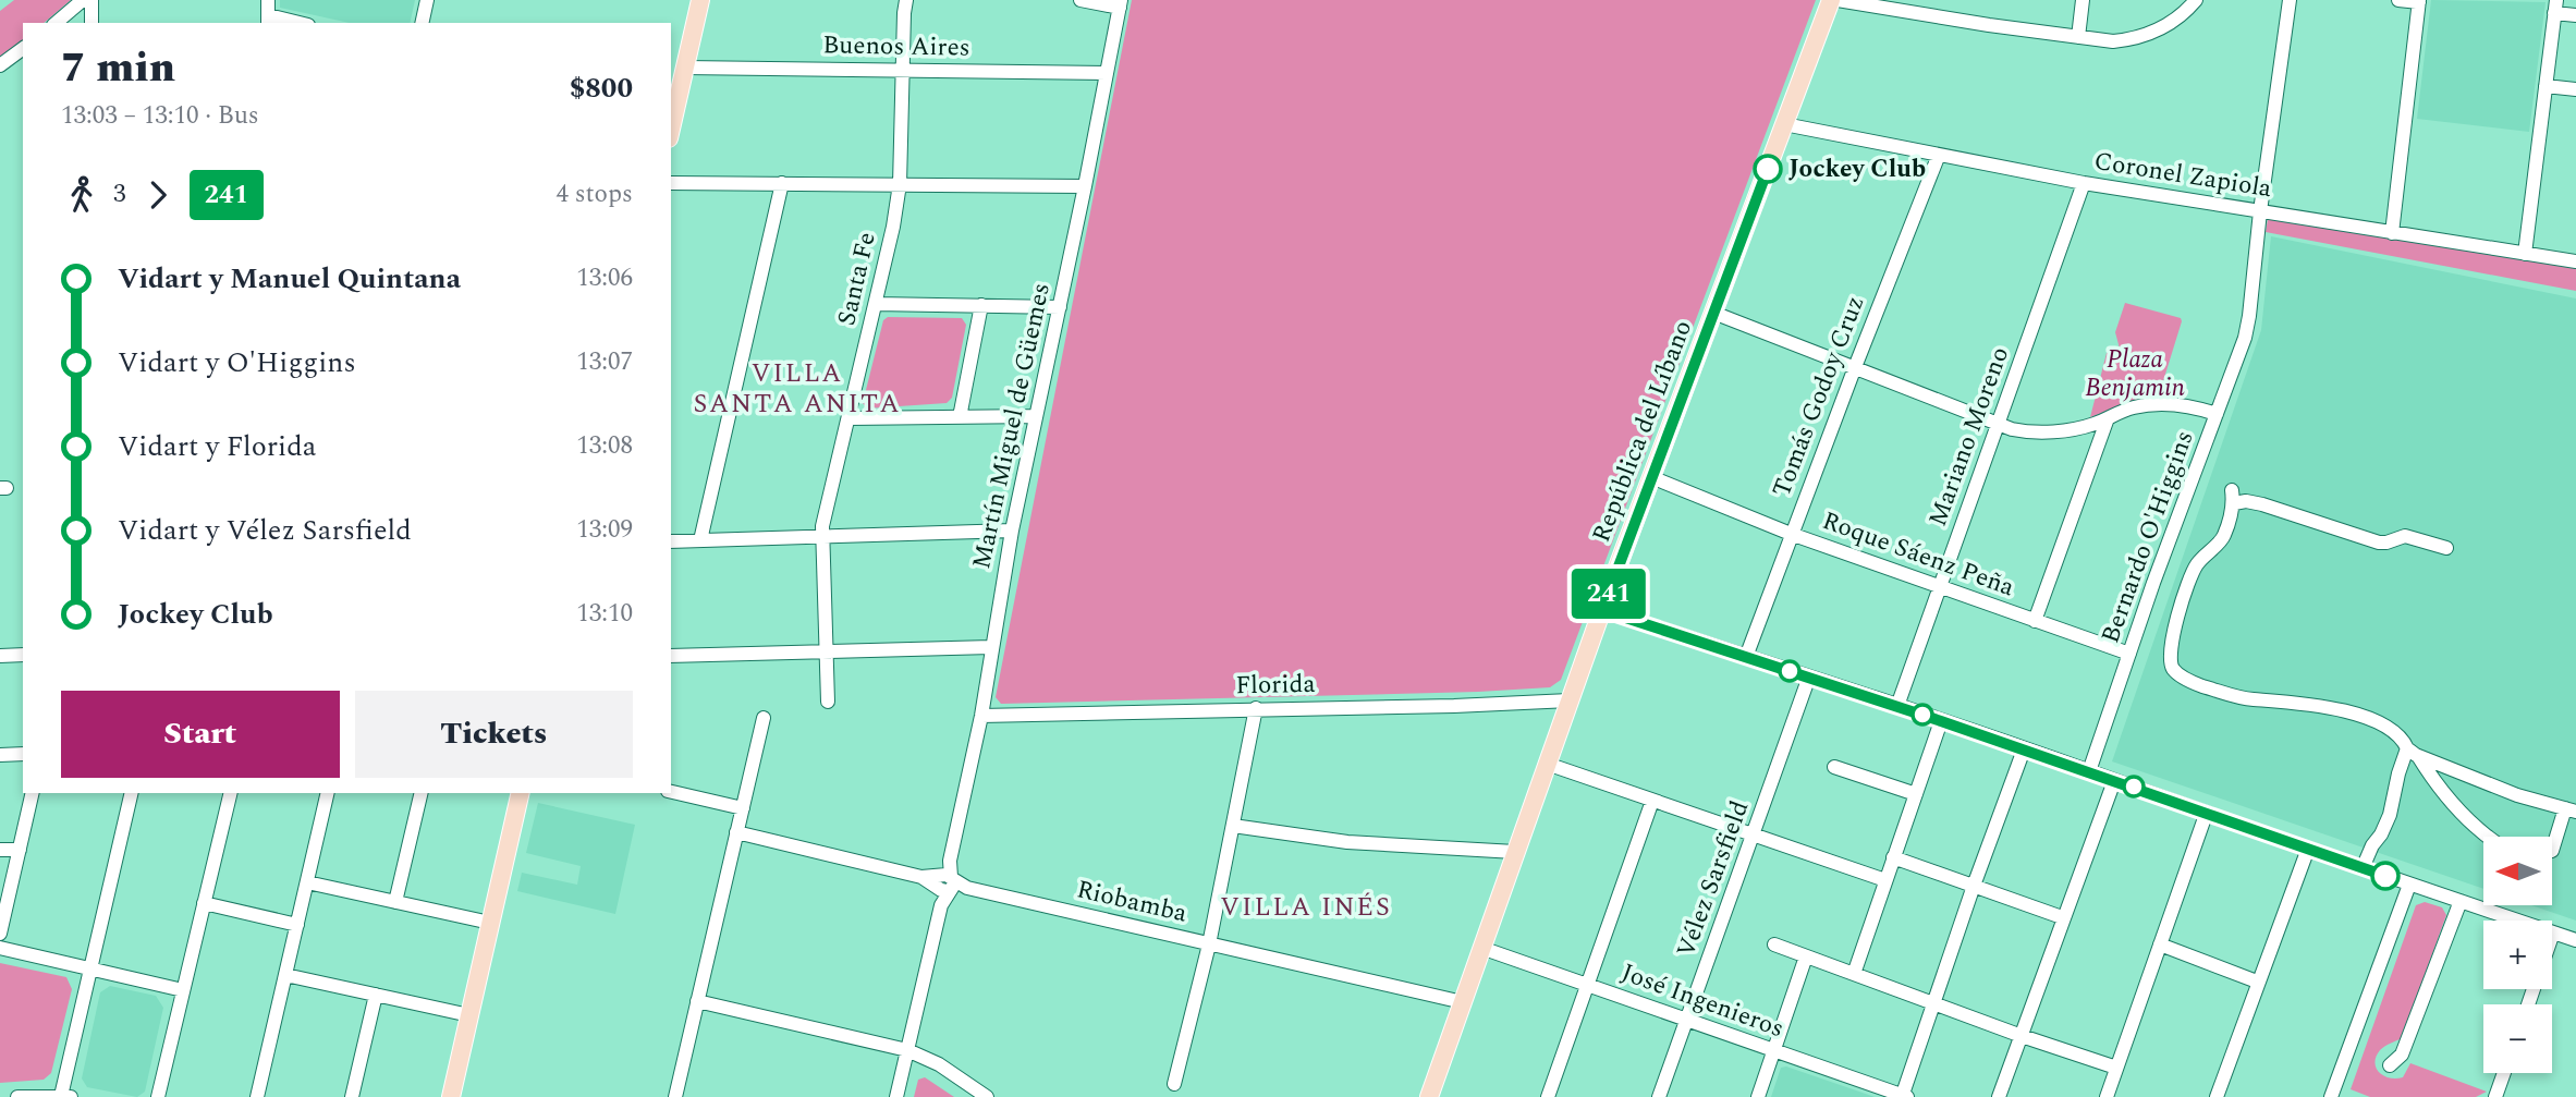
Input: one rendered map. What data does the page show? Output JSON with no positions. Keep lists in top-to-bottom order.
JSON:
{
  "streets": {
    "main road": ["República del Líbano"],
    "street": [
      "Buenos Aires",
      "Coronel Zapiola",
      "Santa Fe",
      "Tomás Godoy Cruz",
      "Martín Miguel de Güemes",
      "Mariano Moreno",
      "Bernardo O'Higgins",
      "Roque Sáenz Peña",
      "Florida",
      "Vélez Sarsfield",
      "Riobamba",
      "José Ingenieros"
    ]
  },
  "crossings": [
    ["Buenos Aires", "Santa Fe"],
    ["Buenos Aires", "Martín Miguel de Güemes"],
    ["Coronel Zapiola", "Tomás Godoy Cruz"],
    ["Coronel Zapiola", "República del Líbano"],
    ["Coronel Zapiola", "Mariano Moreno"],
    ["Coronel Zapiola", "Bernardo O'Higgins"],
    ["Tomás Godoy Cruz", "Roque Sáenz Peña"],
    ["Martín Miguel de Güemes", "Florida"],
    ["Martín Miguel de Güemes", "Riobamba"],
    ["República del Líbano", "Roque Sáenz Peña"],
    ["República del Líbano", "Florida"],
    ["República del Líbano", "Riobamba"],
    ["República del Líbano", "José Ingenieros"],
    ["Mariano Moreno", "Roque Sáenz Peña"],
    ["Bernardo O'Higgins", "Roque Sáenz Peña"],
    ["Vélez Sarsfield", "José Ingenieros"]
  ],
  "districts": ["VILLA SANTA ANITA", "VILLA INÉS"],
  "parks": ["Plaza Benjamin"],
  "places": ["Jockey Club"],
  "lines": ["bus line 241"],
  "north": "left",
  "page": {
    "on_map": "241",
    "heading": ["7 min", "13:03 – 13:10 · Bus", "$800"],
    "legs": ["3", "241", "4 stops"],
    "list": [
      {
        "name": "Vidart y Manuel Quintana",
        "value": "13:06"
      },
      {
        "name": "Vidart y O'Higgins",
        "value": "13:07"
      },
      {
        "name": "Vidart y Florida",
        "value": "13:08"
      },
      {
        "name": "Vidart y Vélez Sarsfield",
        "value": "13:09"
      },
      {
        "name": "Jockey Club",
        "value": "13:10"
      }
    ],
    "buttons": ["Start", "Tickets"],
    "map_buttons": ["+", "−"]
  }
}
